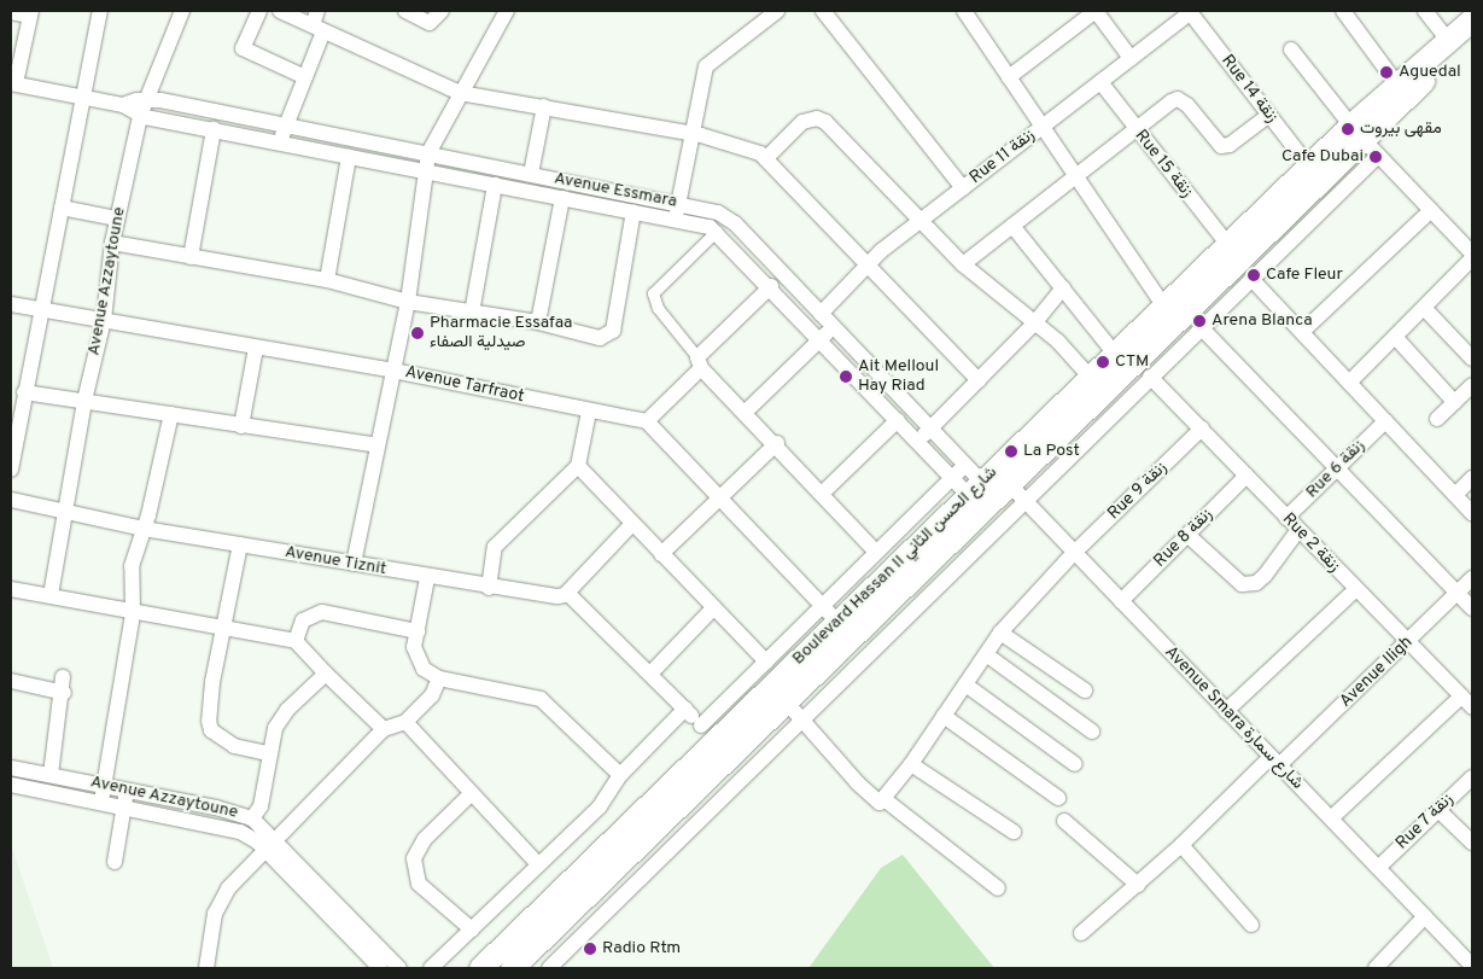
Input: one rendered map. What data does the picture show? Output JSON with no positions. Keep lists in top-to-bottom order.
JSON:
{
  "streets": {
    "main road": ["Boulevard Hassan II شارع الحسن الثاني"],
    "street": [
      "Rue 14 زنقة",
      "Rue 11 زنقة",
      "Rue 15 زنقة",
      "Avenue Essmara",
      "Avenue Azzaytoune",
      "Avenue Tarfraot",
      "Rue 6 زنقة",
      "Rue 9 زنقة",
      "Rue 8 زنقة",
      "Rue 2 زنقة",
      "Avenue Tiznit",
      "Avenue Iligh",
      "Avenue Smara شارع سمارة",
      "Rue 7 زنقة"
    ]
  },
  "crossings": [
    ["Rue 14 زنقة", "Rue 11 زنقة"],
    ["Rue 14 زنقة", "Boulevard Hassan II شارع الحسن الثاني"],
    ["Rue 11 زنقة", "Rue 15 زنقة"],
    ["Rue 11 زنقة", "Avenue Essmara"],
    ["Rue 15 زنقة", "Boulevard Hassan II شارع الحسن الثاني"],
    ["Avenue Essmara", "Avenue Azzaytoune"],
    ["Avenue Essmara", "Boulevard Hassan II شارع الحسن الثاني"],
    ["Avenue Essmara", "Avenue Smara شارع سمارة"],
    ["Avenue Azzaytoune", "Avenue Tarfraot"],
    ["Avenue Azzaytoune", "Avenue Tiznit"],
    ["Rue 6 زنقة", "Rue 2 زنقة"],
    ["Rue 9 زنقة", "Rue 2 زنقة"],
    ["Rue 9 زنقة", "Avenue Smara شارع سمارة"],
    ["Rue 8 زنقة", "Rue 2 زنقة"],
    ["Rue 8 زنقة", "Avenue Smara شارع سمارة"],
    ["Rue 2 زنقة", "Avenue Iligh"],
    ["Boulevard Hassan II شارع الحسن الثاني", "Avenue Smara شارع سمارة"],
    ["Avenue Iligh", "Avenue Smara شارع سمارة"],
    ["Avenue Smara شارع سمارة", "Rue 7 زنقة"]
  ],
  "places": [
    "Aguedal",
    "مقهى بيروت",
    "Cafe Dubai",
    "Cafe Fleur",
    "Arena Blanca",
    "Pharmacie Essafaa صيدلية الصفاء",
    "CTM",
    "Ait Melloul Hay Riad",
    "La Post",
    "Radio Rtm"
  ]
}
